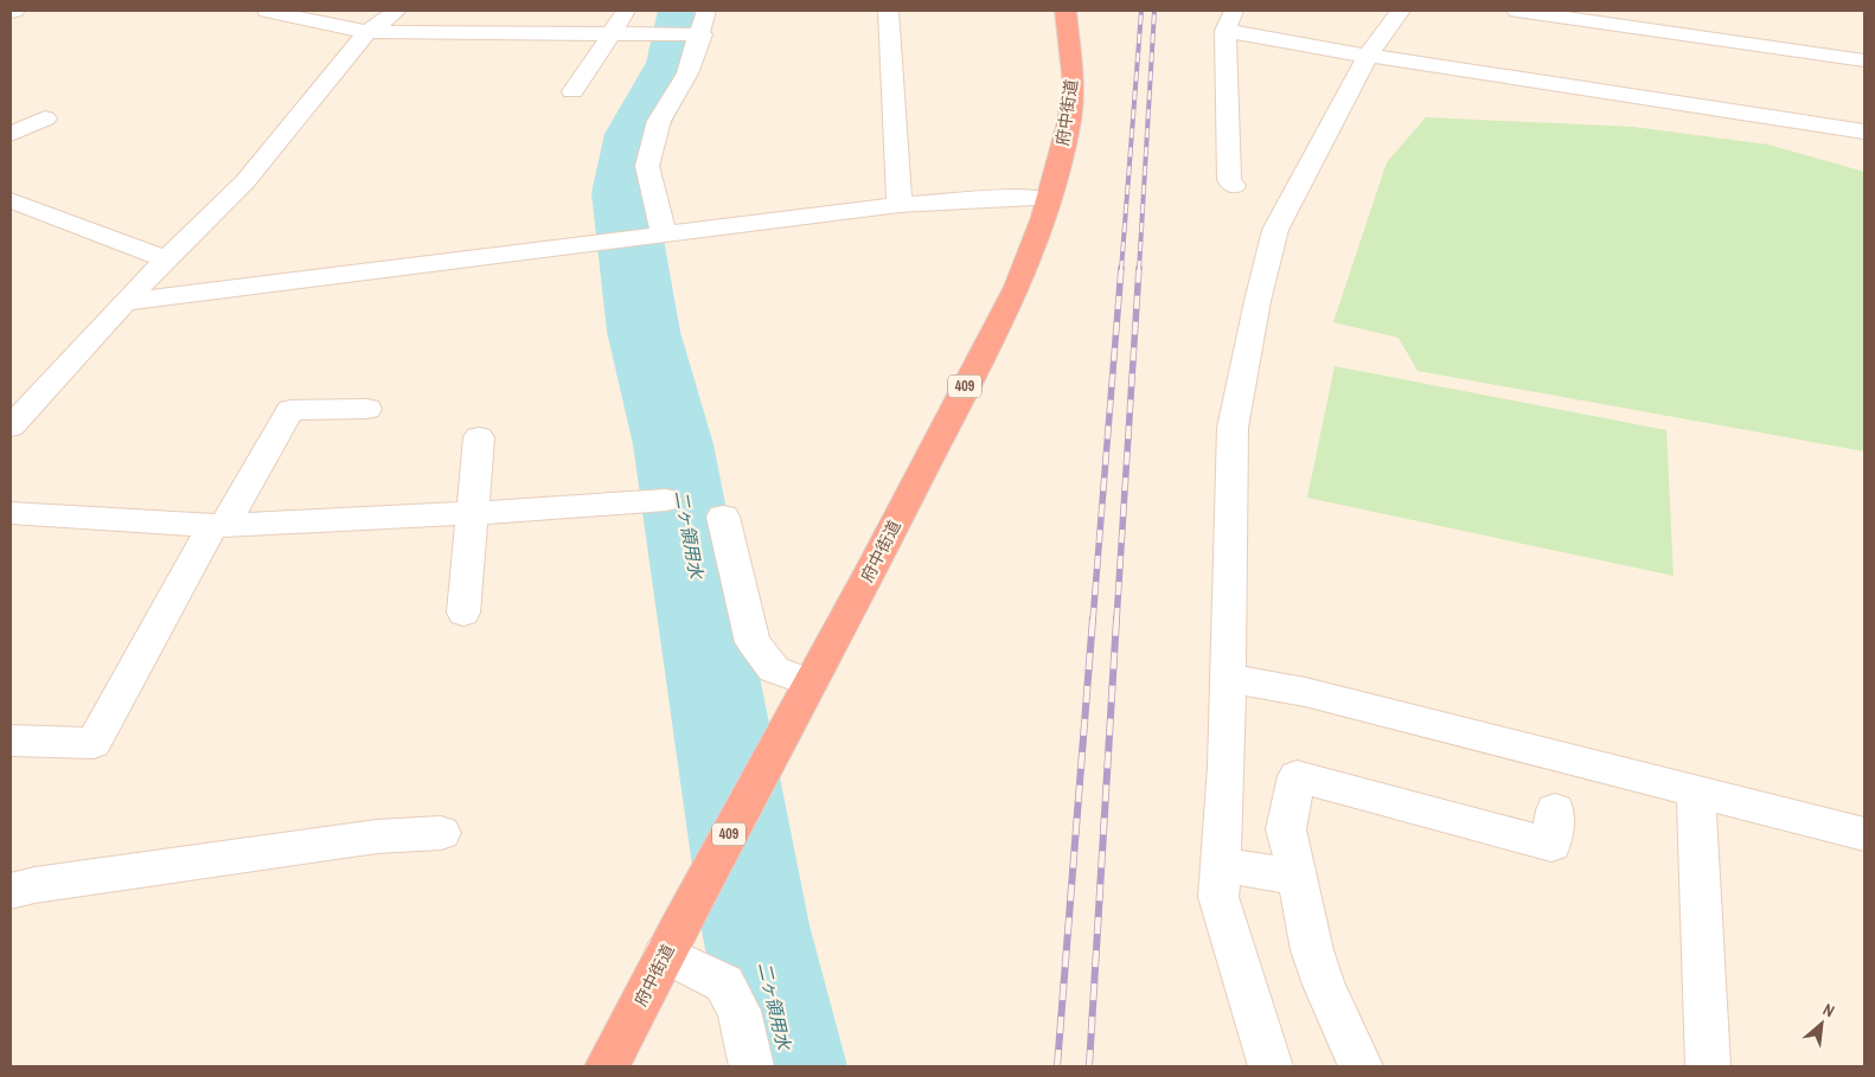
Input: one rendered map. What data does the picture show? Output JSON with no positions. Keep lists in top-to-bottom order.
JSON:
{
  "streets": {
    "highway": ["府中街道", "409"]
  },
  "water": ["二ヶ領用水"],
  "north": "top right"
}
